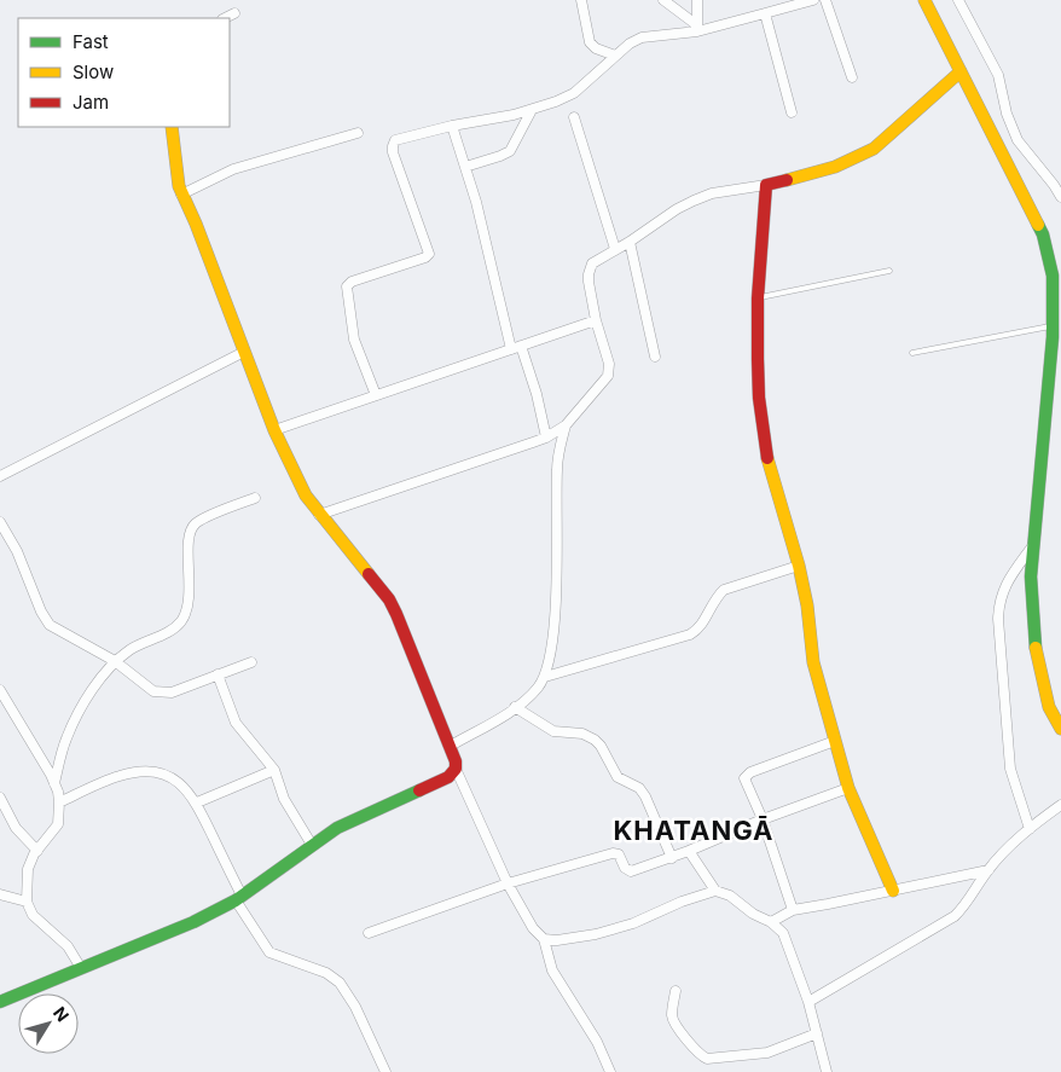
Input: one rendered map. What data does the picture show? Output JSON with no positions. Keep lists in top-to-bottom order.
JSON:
{
  "districts": ["KHATANGĀ"],
  "legend": ["Fast", "Slow", "Jam"],
  "north": "top right"
}
